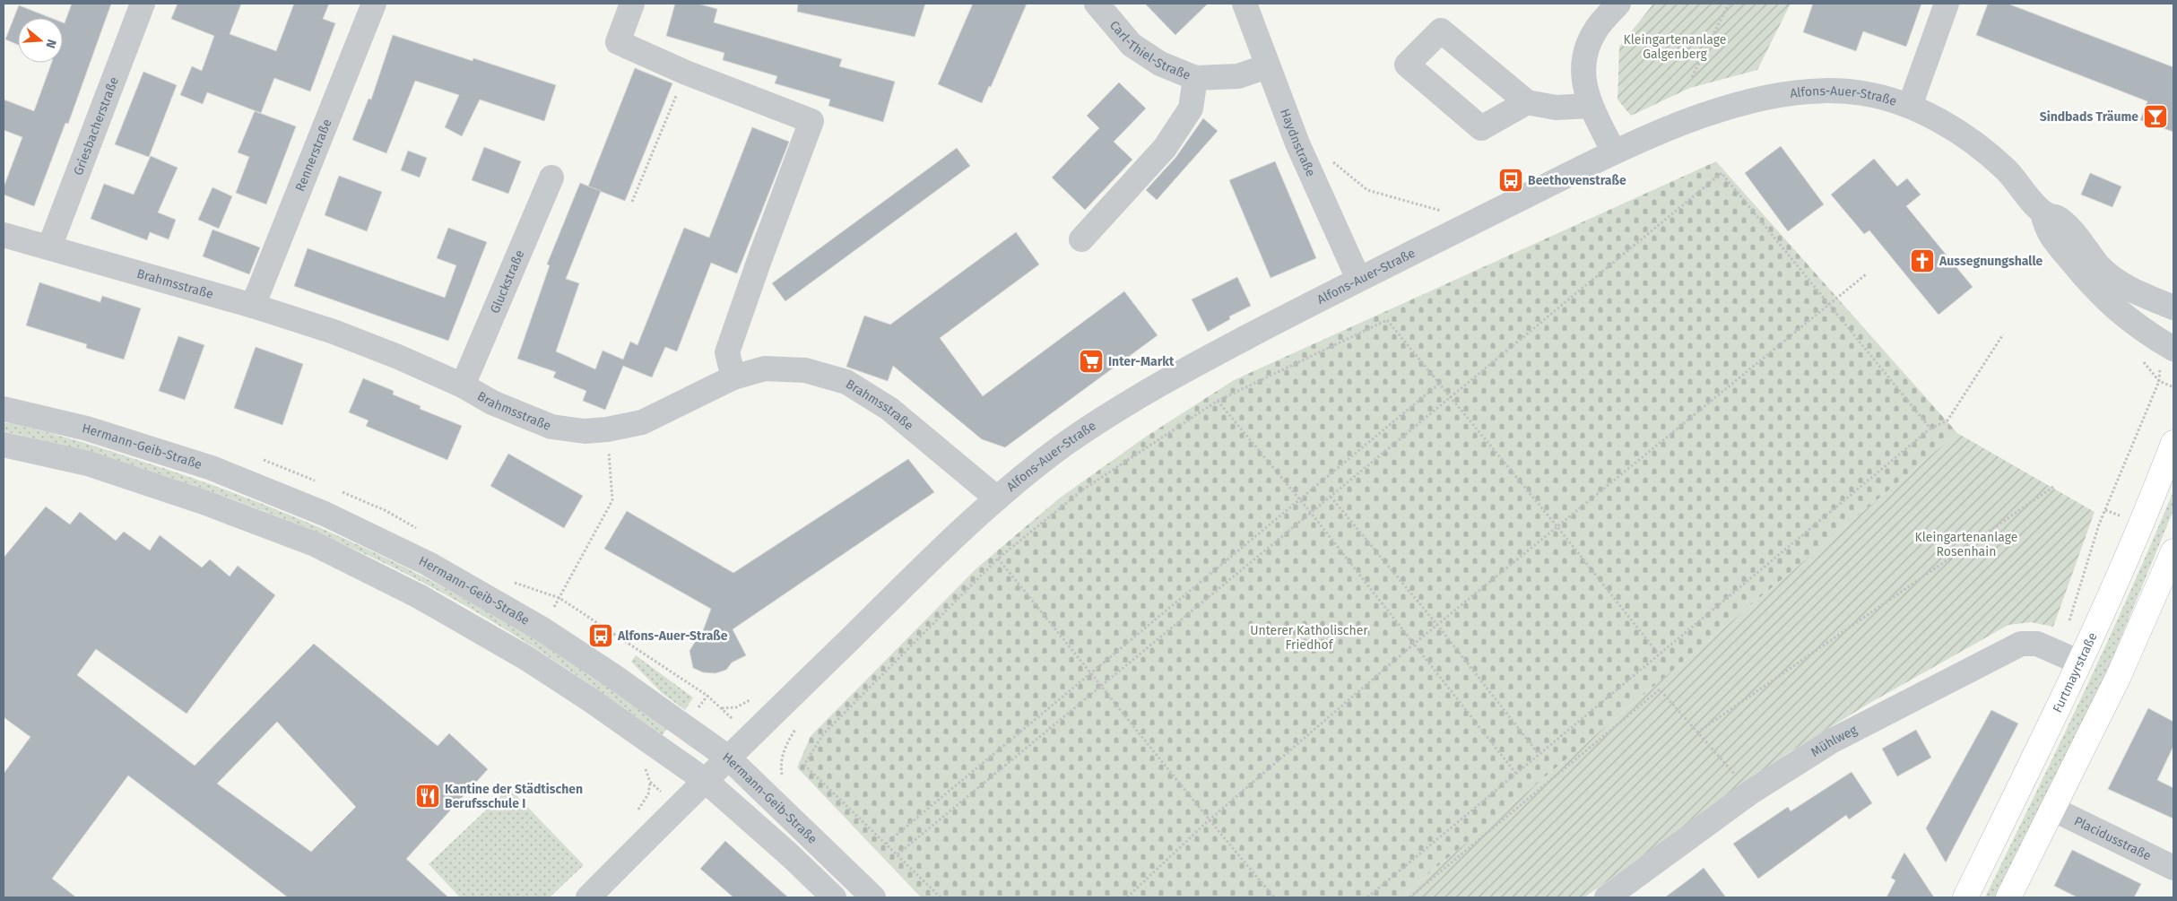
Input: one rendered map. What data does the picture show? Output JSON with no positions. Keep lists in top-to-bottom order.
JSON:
{
  "streets": {
    "main road": ["Furtmayrstraße"],
    "street": [
      "Carl-Thiel-Straße",
      "Alfons-Auer-Straße",
      "Griesbacherstraße",
      "Haydnstraße",
      "Rennerstraße",
      "Gluckstraße",
      "Brahmsstraße",
      "Hermann-Geib-Straße",
      "Mühlweg",
      "Placidusstraße"
    ]
  },
  "crossings": [
    ["Carl-Thiel-Straße", "Haydnstraße"],
    ["Alfons-Auer-Straße", "Haydnstraße"],
    ["Alfons-Auer-Straße", "Brahmsstraße"],
    ["Alfons-Auer-Straße", "Hermann-Geib-Straße"],
    ["Griesbacherstraße", "Brahmsstraße"],
    ["Rennerstraße", "Brahmsstraße"],
    ["Gluckstraße", "Brahmsstraße"],
    ["Furtmayrstraße", "Mühlweg"]
  ],
  "parks": ["Kleingartenanlage Galgenberg", "Kleingartenanlage Rosenhain", "Unterer Katholischer Friedhof"],
  "places": {
    "bar": ["Sindbads Träume"],
    "bus stop": ["Beethovenstraße", "Alfons-Auer-Straße"],
    "church": ["Aussegnungshalle"],
    "supermarket": ["Inter-Markt"],
    "restaurant": ["Kantine der Städtischen Berufsschule I"]
  },
  "north": "right"
}
